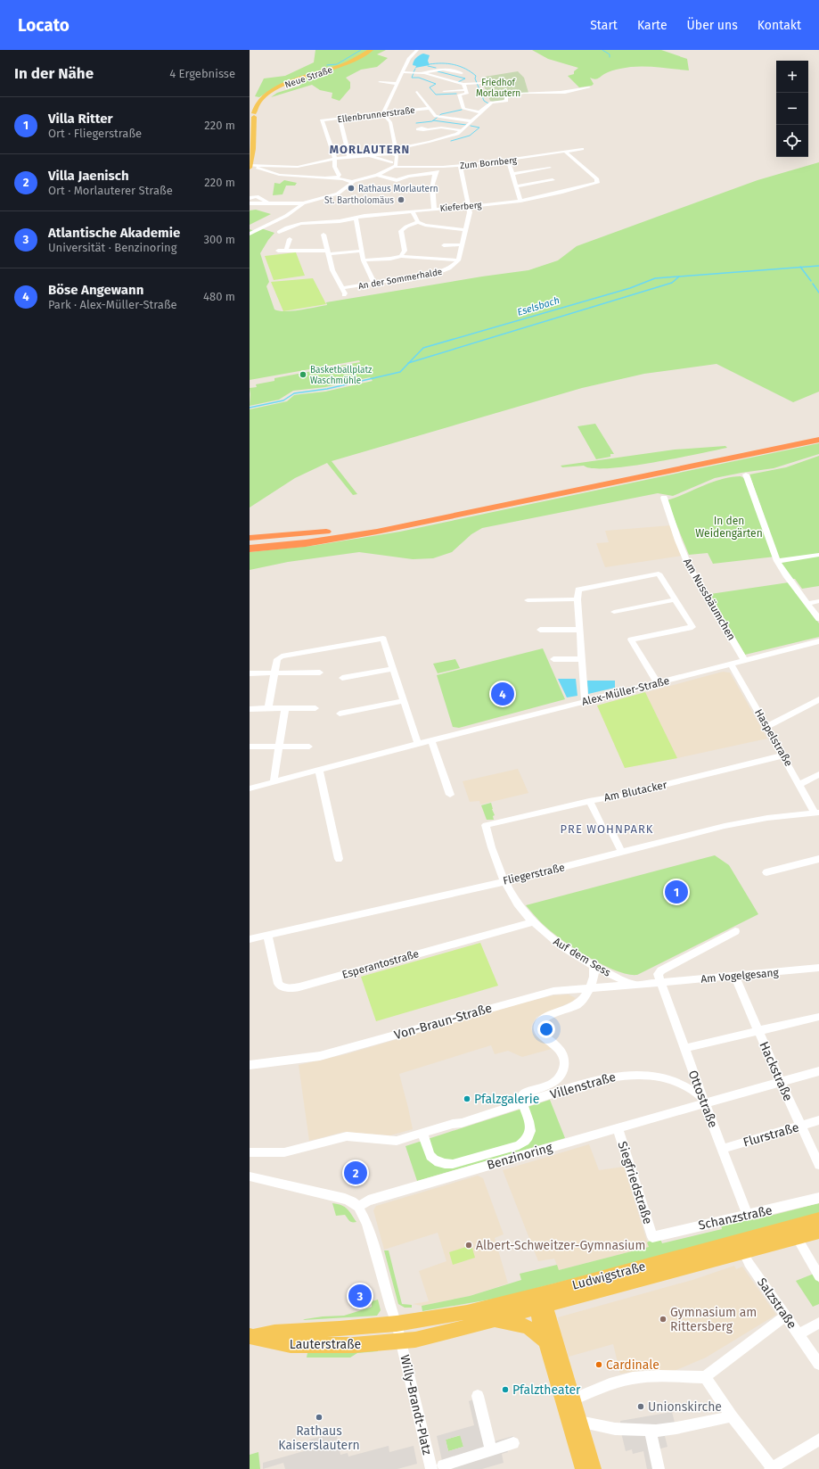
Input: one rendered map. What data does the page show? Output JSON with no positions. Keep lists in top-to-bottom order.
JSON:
{
  "streets": {
    "main road": ["Neue Straße", "Ludwigstraße", "Lauterstraße"],
    "street": [
      "Ellenbrunnerstraße",
      "Zum Bornberg",
      "Kieferberg",
      "An der Sommerhalde",
      "Am Nussbäumchen",
      "Alex-Müller-Straße",
      "Haspelstraße",
      "Am Blutacker",
      "Fliegerstraße",
      "Auf dem Sess",
      "Esperantostraße",
      "Am Vogelgesang",
      "Von-Braun-Straße",
      "Hackstraße",
      "Villenstraße",
      "Ottostraße",
      "Flurstraße",
      "Benzinoring",
      "Siegfriedstraße",
      "Schanzstraße",
      "Salzstraße",
      "Willy-Brandt-Platz"
    ]
  },
  "crossings": [
    ["Zum Bornberg", "Kieferberg"],
    ["Am Nussbäumchen", "Alex-Müller-Straße"],
    ["Alex-Müller-Straße", "Haspelstraße"],
    ["Haspelstraße", "Am Blutacker"],
    ["Haspelstraße", "Fliegerstraße"],
    ["Am Blutacker", "Auf dem Sess"],
    ["Fliegerstraße", "Auf dem Sess"],
    ["Fliegerstraße", "Esperantostraße"],
    ["Auf dem Sess", "Esperantostraße"],
    ["Auf dem Sess", "Am Vogelgesang"],
    ["Auf dem Sess", "Von-Braun-Straße"],
    ["Am Vogelgesang", "Von-Braun-Straße"],
    ["Am Vogelgesang", "Hackstraße"],
    ["Am Vogelgesang", "Ottostraße"],
    ["Hackstraße", "Flurstraße"],
    ["Hackstraße", "Benzinoring"],
    ["Villenstraße", "Ottostraße"],
    ["Villenstraße", "Benzinoring"],
    ["Ottostraße", "Flurstraße"],
    ["Ottostraße", "Benzinoring"],
    ["Ottostraße", "Schanzstraße"],
    ["Benzinoring", "Siegfriedstraße"],
    ["Siegfriedstraße", "Schanzstraße"],
    ["Ludwigstraße", "Salzstraße"],
    ["Ludwigstraße", "Lauterstraße"],
    ["Ludwigstraße", "Willy-Brandt-Platz"],
    ["Lauterstraße", "Willy-Brandt-Platz"]
  ],
  "districts": ["MORLAUTERN", "PRE WOHNPARK"],
  "water": ["Eselsbach"],
  "parks": ["Friedhof Morlautern", "In den Weidengärten"],
  "places": [
    "Rathaus Morlautern",
    "St. Bartholomäus",
    "Basketballplatz Waschmühle",
    "Pfalzgalerie",
    "Albert-Schweitzer-Gymnasium",
    "Gymnasium am Rittersberg",
    "Cardinale",
    "Pfalztheater",
    "Unionskirche",
    "Rathaus Kaiserslautern"
  ],
  "page": {
    "header": "Locato",
    "nav": [
      "Start",
      "Karte",
      "Über uns",
      "Kontakt"
    ],
    "heading": ["In der Nähe", "4 Ergebnisse"],
    "map_buttons": ["+", "−"],
    "list": [
      {
        "mark": "1",
        "name": "Villa Ritter",
        "note": "Ort · Fliegerstraße",
        "value": "220 m"
      },
      {
        "mark": "2",
        "name": "Villa Jaenisch",
        "note": "Ort · Morlauterer Straße",
        "value": "220 m"
      },
      {
        "mark": "3",
        "name": "Atlantische Akademie",
        "note": "Universität · Benzinoring",
        "value": "300 m"
      },
      {
        "mark": "4",
        "name": "Böse Angewann",
        "note": "Park · Alex-Müller-Straße",
        "value": "480 m"
      }
    ],
    "pins": [
      "4",
      "1",
      "2",
      "3"
    ]
  }
}
